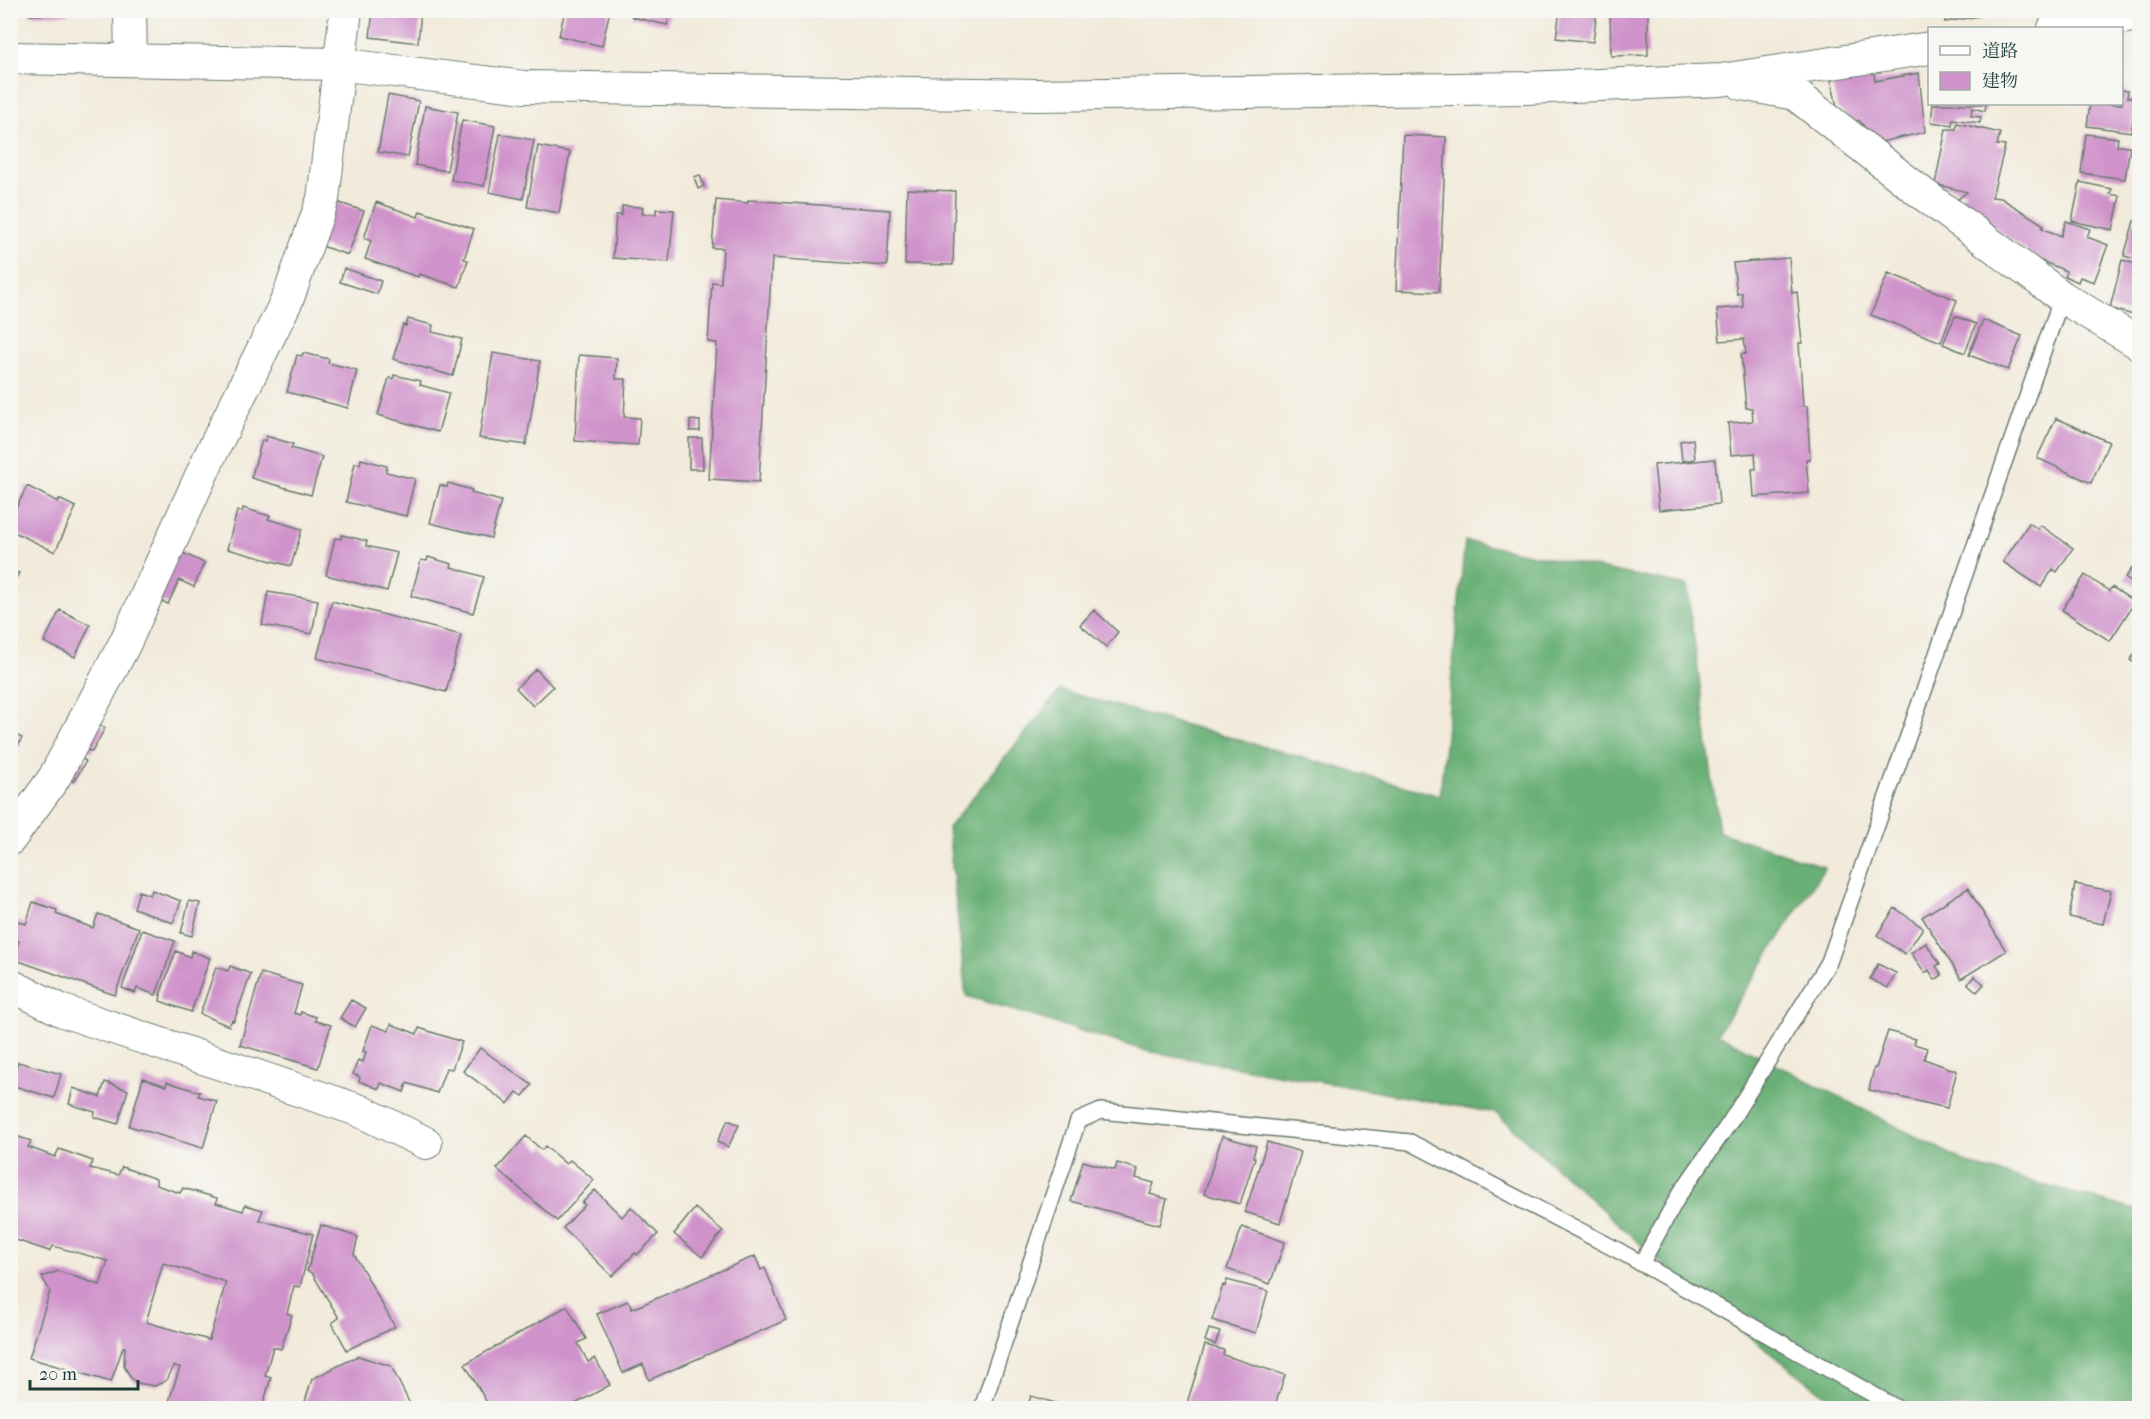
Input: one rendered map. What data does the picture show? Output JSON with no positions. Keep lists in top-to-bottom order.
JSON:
{
  "legend": ["道路", "建物"],
  "scale_bar": "20 m"
}
